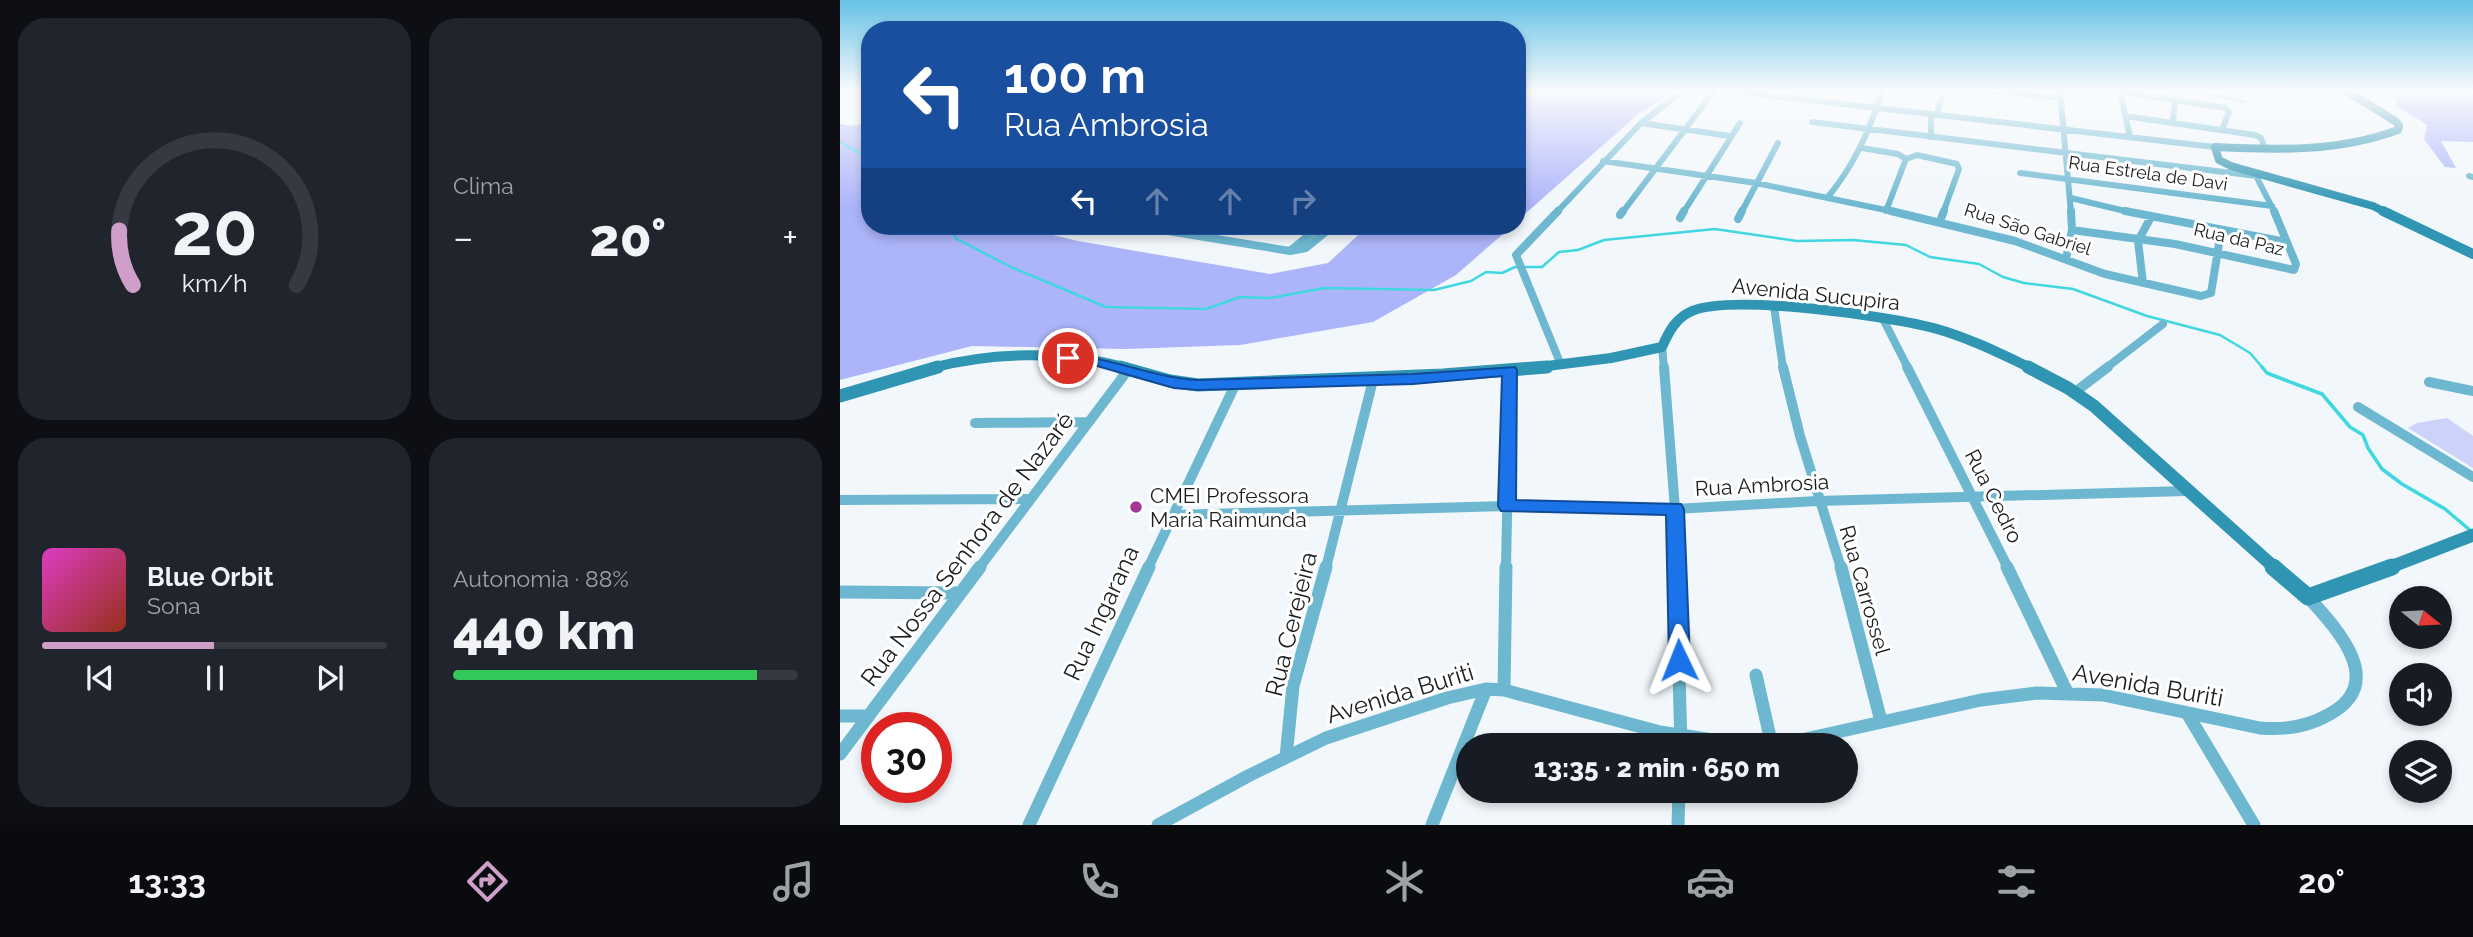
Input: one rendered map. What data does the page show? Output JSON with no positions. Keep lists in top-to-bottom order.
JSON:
{
  "streets": {
    "street": [
      "Rua Estrela de Davi",
      "Rua São Gabriel",
      "Rua da Paz",
      "Avenida Sucupira",
      "Rua Ambrosia",
      "Rua Cedro",
      "Rua Nossa Senhora de Nazaré",
      "Rua Carrossel",
      "Rua Ingarana",
      "Rua Cerejeira",
      "Avenida Buriti"
    ]
  },
  "crossings": [
    ["Rua Estrela de Davi", "Rua da Paz"],
    ["Rua São Gabriel", "Rua da Paz"],
    ["Avenida Sucupira", "Rua Ambrosia"],
    ["Avenida Sucupira", "Rua Cedro"],
    ["Avenida Sucupira", "Rua Carrossel"],
    ["Avenida Sucupira", "Avenida Buriti"],
    ["Rua Ambrosia", "Rua Cedro"],
    ["Rua Ambrosia", "Rua Carrossel"],
    ["Rua Ambrosia", "Rua Ingarana"],
    ["Rua Ambrosia", "Rua Cerejeira"],
    ["Rua Cedro", "Avenida Buriti"],
    ["Rua Carrossel", "Avenida Buriti"],
    ["Rua Cerejeira", "Avenida Buriti"]
  ],
  "places": ["CMEI Professora Maria Raimunda"],
  "north": "right",
  "page": {
    "tile": [
      "Clima",
      ["Autonomia · 88%", "440 km"]
    ],
    "turn": ["100 m", "Rua Ambrosia"],
    "heat": ["−", "20°", "+"],
    "song": ["Blue Orbit", "Sona"],
    "limit": "30",
    "trip": "13:35 · 2 min · 650 m",
    "tabs": ["13:33", "20°"],
    "gauge": ["20", "km/h"]
  }
}
